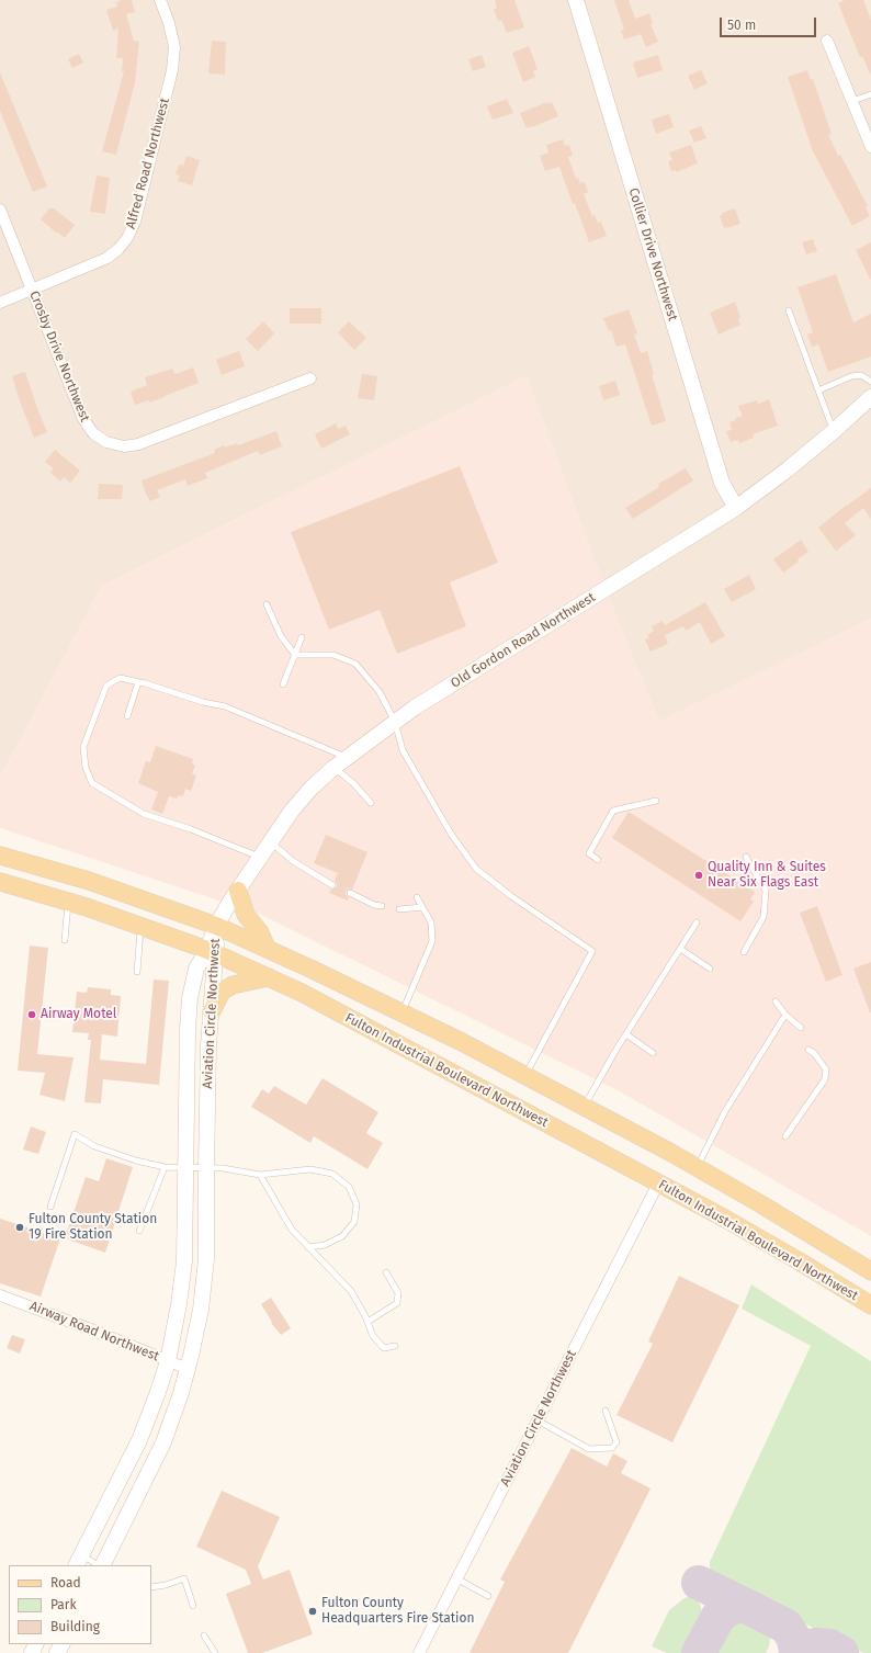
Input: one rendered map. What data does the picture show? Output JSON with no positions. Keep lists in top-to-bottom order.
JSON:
{
  "streets": {
    "main road": [
      "Collier Drive Northwest",
      "Old Gordon Road Northwest",
      "Aviation Circle Northwest",
      "Fulton Industrial Boulevard Northwest"
    ],
    "street": ["Alfred Road Northwest", "Crosby Drive Northwest", "Airway Road Northwest"]
  },
  "crossings": [
    ["Alfred Road Northwest", "Crosby Drive Northwest"],
    ["Collier Drive Northwest", "Old Gordon Road Northwest"],
    ["Old Gordon Road Northwest", "Aviation Circle Northwest"],
    ["Aviation Circle Northwest", "Fulton Industrial Boulevard Northwest"],
    ["Aviation Circle Northwest", "Airway Road Northwest"]
  ],
  "places": [
    "Quality Inn & Suites Near Six Flags East",
    "Airway Motel",
    "Fulton County Station 19 Fire Station",
    "Fulton County Headquarters Fire Station"
  ],
  "legend": ["Road", "Park", "Building"],
  "scale_bar": "50 m"
}
